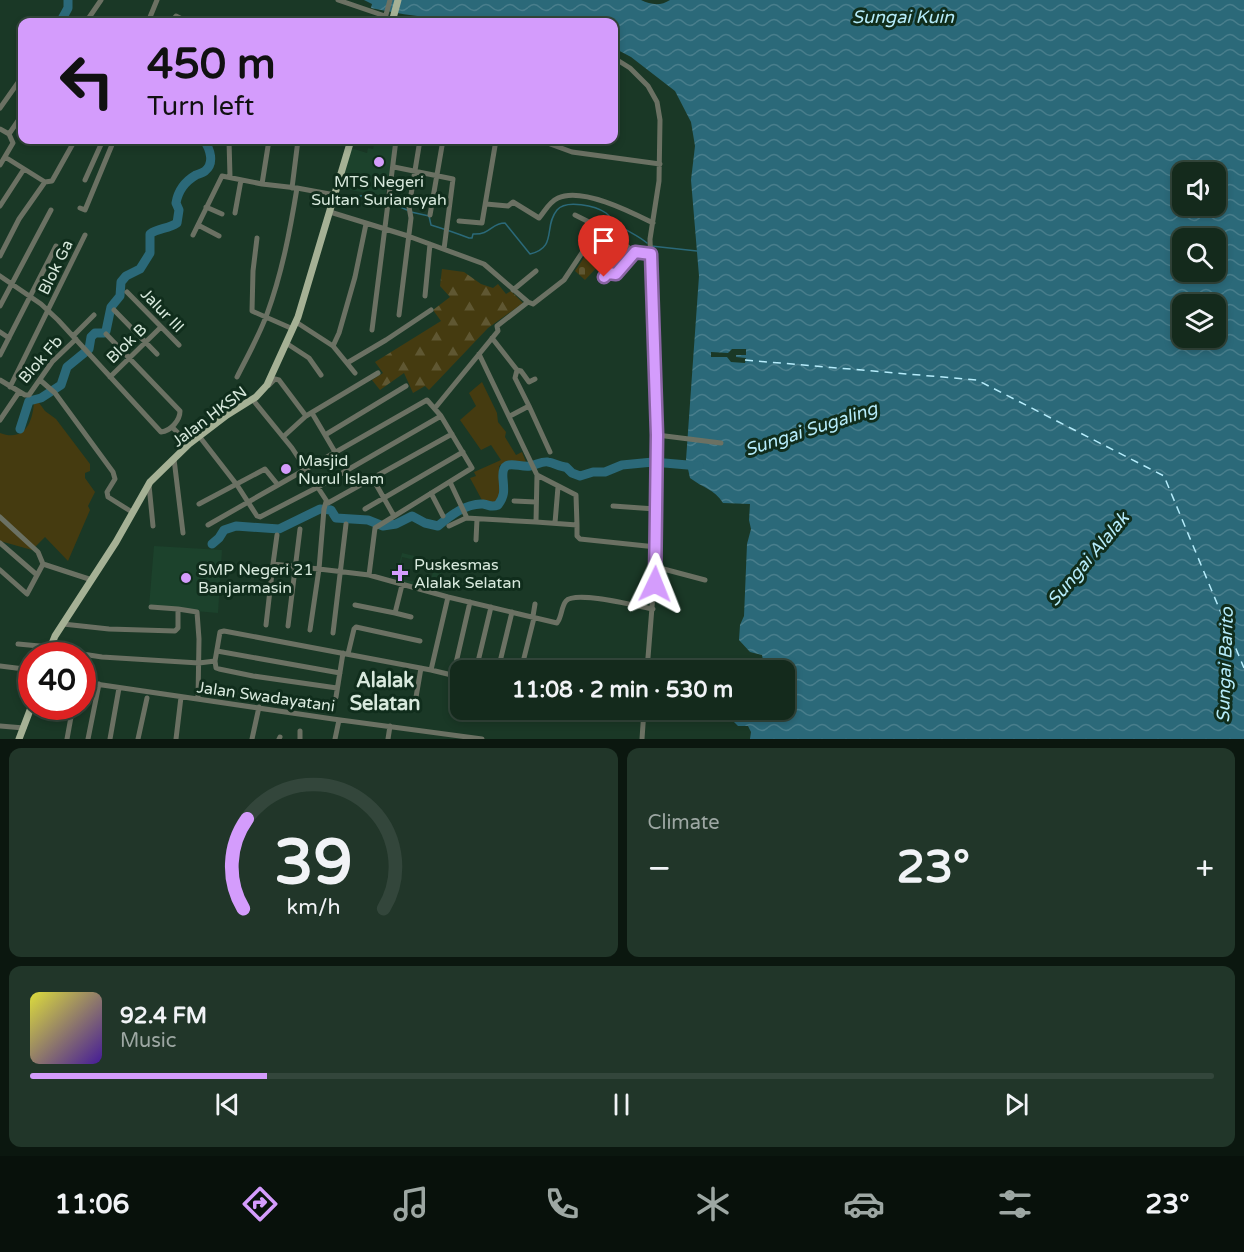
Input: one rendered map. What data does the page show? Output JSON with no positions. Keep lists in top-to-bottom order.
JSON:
{
  "streets": {
    "main road": ["Jalan HKSN"],
    "street": [
      "Blok Ga",
      "Jalur III",
      "Blok B",
      "Blok Fb",
      "Jalan Swadayatani"
    ]
  },
  "crossings": [
    ["Jalur III", "Blok B"]
  ],
  "districts": ["Alalak Selatan"],
  "water": [
    "Sungai Kuin",
    "Sungai Sugaling",
    "Sungai Alalak",
    "Sungai Barito"
  ],
  "places": {
    "other": ["MTS Negeri Sultan Suriansyah", "Masjid Nurul Islam", "SMP Negeri 21 Banjarmasin"],
    "health": ["Puskesmas Alalak Selatan"]
  },
  "page": {
    "turn": ["450 m", "Turn left"],
    "limit": "40",
    "trip": "11:08 · 2 min · 530 m",
    "tile": "Climate",
    "heat": ["−", "23°", "+"],
    "song": ["92.4 FM", "Music"],
    "tabs": ["11:06", "23°"],
    "gauge": ["39", "km/h"]
  }
}
